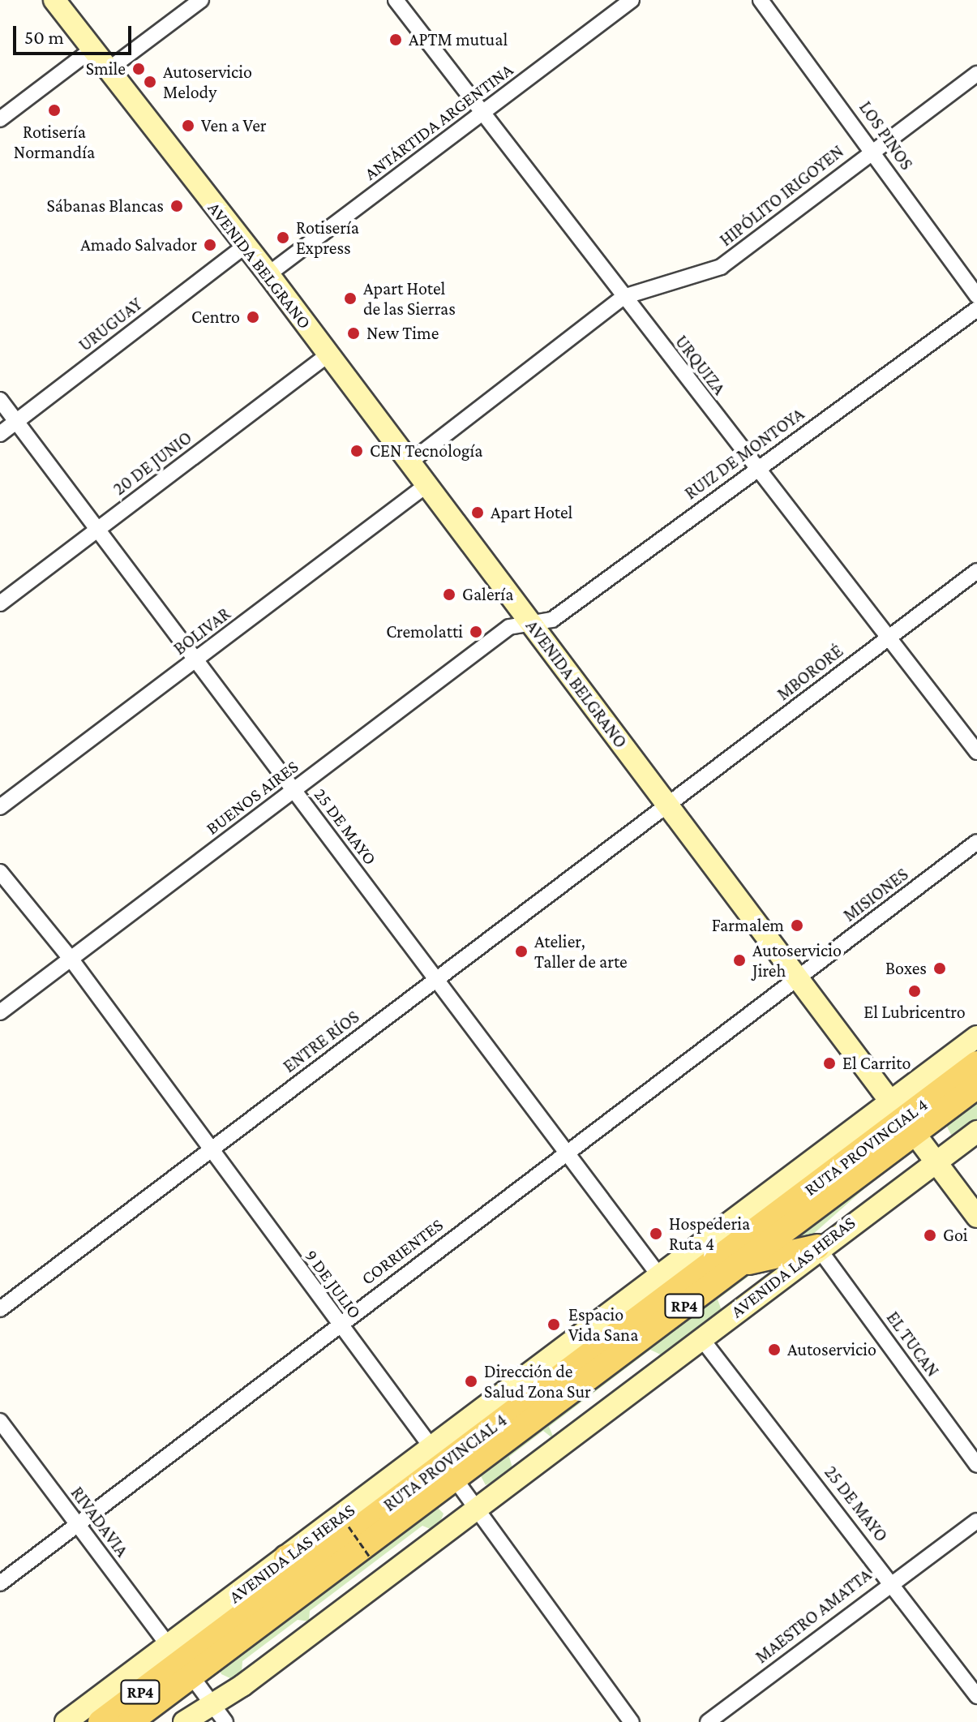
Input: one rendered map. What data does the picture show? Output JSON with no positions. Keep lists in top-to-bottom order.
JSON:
{
  "streets": {
    "main road": [
      "AVENIDA BELGRANO",
      "RUTA PROVINCIAL 4",
      "AVENIDA LAS HERAS",
      "RP4"
    ],
    "street": [
      "ANTÁRTIDA ARGENTINA",
      "LOS PINOS",
      "HIPÓLITO IRIGOYEN",
      "URUGUAY",
      "URQUIZA",
      "RUIZ DE MONTOYA",
      "20 DE JUNIO",
      "BOLIVAR",
      "MBORORÉ",
      "BUENOS AIRES",
      "25 DE MAYO",
      "MISIONES",
      "ENTRE RÍOS",
      "CORRIENTES",
      "9 DE JULIO",
      "EL TUCAN",
      "RIVADAVIA",
      "MAESTRO AMATTA"
    ]
  },
  "crossings": [
    ["ANTÁRTIDA ARGENTINA", "AVENIDA BELGRANO"],
    ["ANTÁRTIDA ARGENTINA", "URQUIZA"],
    ["LOS PINOS", "HIPÓLITO IRIGOYEN"],
    ["HIPÓLITO IRIGOYEN", "AVENIDA BELGRANO"],
    ["HIPÓLITO IRIGOYEN", "URQUIZA"],
    ["AVENIDA BELGRANO", "URUGUAY"],
    ["AVENIDA BELGRANO", "RUIZ DE MONTOYA"],
    ["AVENIDA BELGRANO", "20 DE JUNIO"],
    ["AVENIDA BELGRANO", "BOLIVAR"],
    ["AVENIDA BELGRANO", "MBORORÉ"],
    ["AVENIDA BELGRANO", "BUENOS AIRES"],
    ["AVENIDA BELGRANO", "MISIONES"],
    ["AVENIDA BELGRANO", "ENTRE RÍOS"],
    ["AVENIDA BELGRANO", "RUTA PROVINCIAL 4"],
    ["AVENIDA BELGRANO", "CORRIENTES"],
    ["AVENIDA BELGRANO", "AVENIDA LAS HERAS"],
    ["URUGUAY", "25 DE MAYO"],
    ["URQUIZA", "RUIZ DE MONTOYA"],
    ["URQUIZA", "MBORORÉ"],
    ["RUIZ DE MONTOYA", "BUENOS AIRES"],
    ["20 DE JUNIO", "25 DE MAYO"],
    ["BOLIVAR", "25 DE MAYO"],
    ["MBORORÉ", "ENTRE RÍOS"],
    ["BUENOS AIRES", "25 DE MAYO"],
    ["BUENOS AIRES", "9 DE JULIO"],
    ["25 DE MAYO", "ENTRE RÍOS"],
    ["25 DE MAYO", "CORRIENTES"],
    ["25 DE MAYO", "AVENIDA LAS HERAS"],
    ["25 DE MAYO", "MAESTRO AMATTA"],
    ["MISIONES", "CORRIENTES"],
    ["ENTRE RÍOS", "9 DE JULIO"],
    ["RUTA PROVINCIAL 4", "AVENIDA LAS HERAS"],
    ["RUTA PROVINCIAL 4", "9 DE JULIO"],
    ["RUTA PROVINCIAL 4", "RIVADAVIA"],
    ["CORRIENTES", "9 DE JULIO"],
    ["CORRIENTES", "RIVADAVIA"],
    ["AVENIDA LAS HERAS", "9 DE JULIO"],
    ["AVENIDA LAS HERAS", "EL TUCAN"],
    ["AVENIDA LAS HERAS", "RIVADAVIA"]
  ],
  "places": [
    "APTM mutual",
    "Smile",
    "Autoservicio Melody",
    "Rotisería Normandía",
    "Ven a Ver",
    "Sábanas Blancas",
    "Rotisería Express",
    "Amado Salvador",
    "Apart Hotel de las Sierras",
    "Centro",
    "New Time",
    "CEN Tecnología",
    "Apart Hotel",
    "Galería",
    "Cremolatti",
    "Farmalem",
    "Atelier, Taller de arte",
    "Autoservicio Jireh",
    "Boxes",
    "El Lubricentro",
    "El Carrito",
    "Hospederia Ruta 4",
    "Goi",
    "Espacio Vida Sana",
    "Autoservicio",
    "Dirección de Salud Zona Sur"
  ],
  "scale_bar": "50 m"
}
